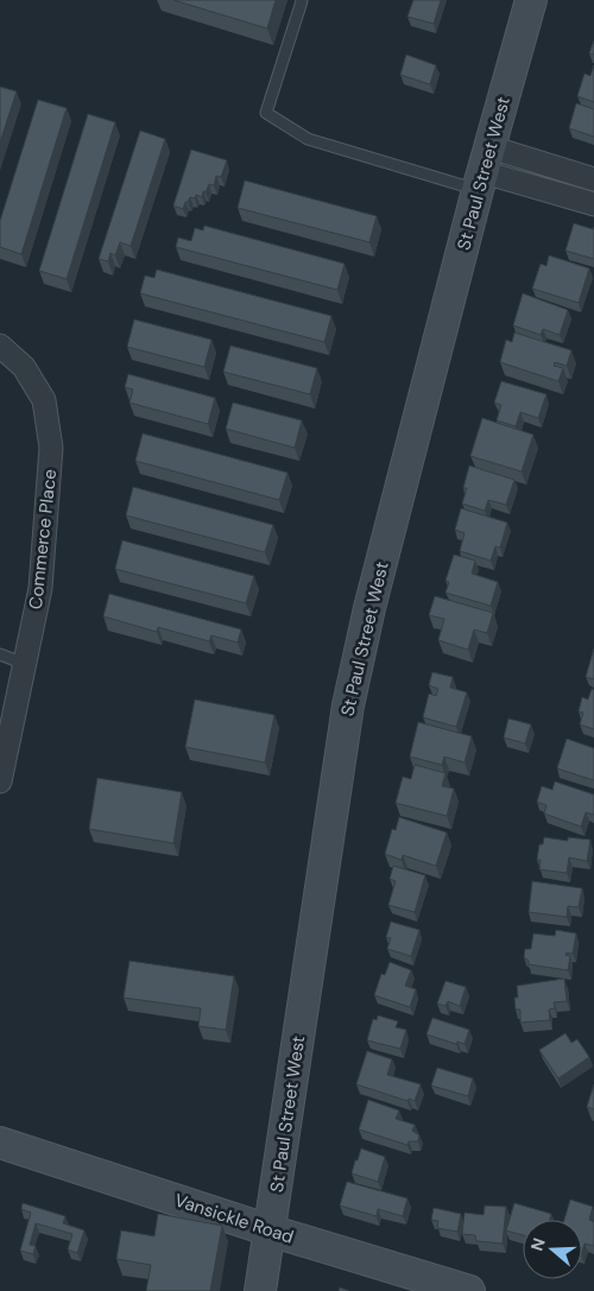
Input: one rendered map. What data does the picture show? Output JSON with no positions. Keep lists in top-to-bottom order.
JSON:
{
  "streets": {
    "main road": ["St Paul Street West", "Vansickle Road"],
    "street": ["Commerce Place"]
  },
  "crossings": [
    ["St Paul Street West", "Vansickle Road"]
  ],
  "north": "left"
}
